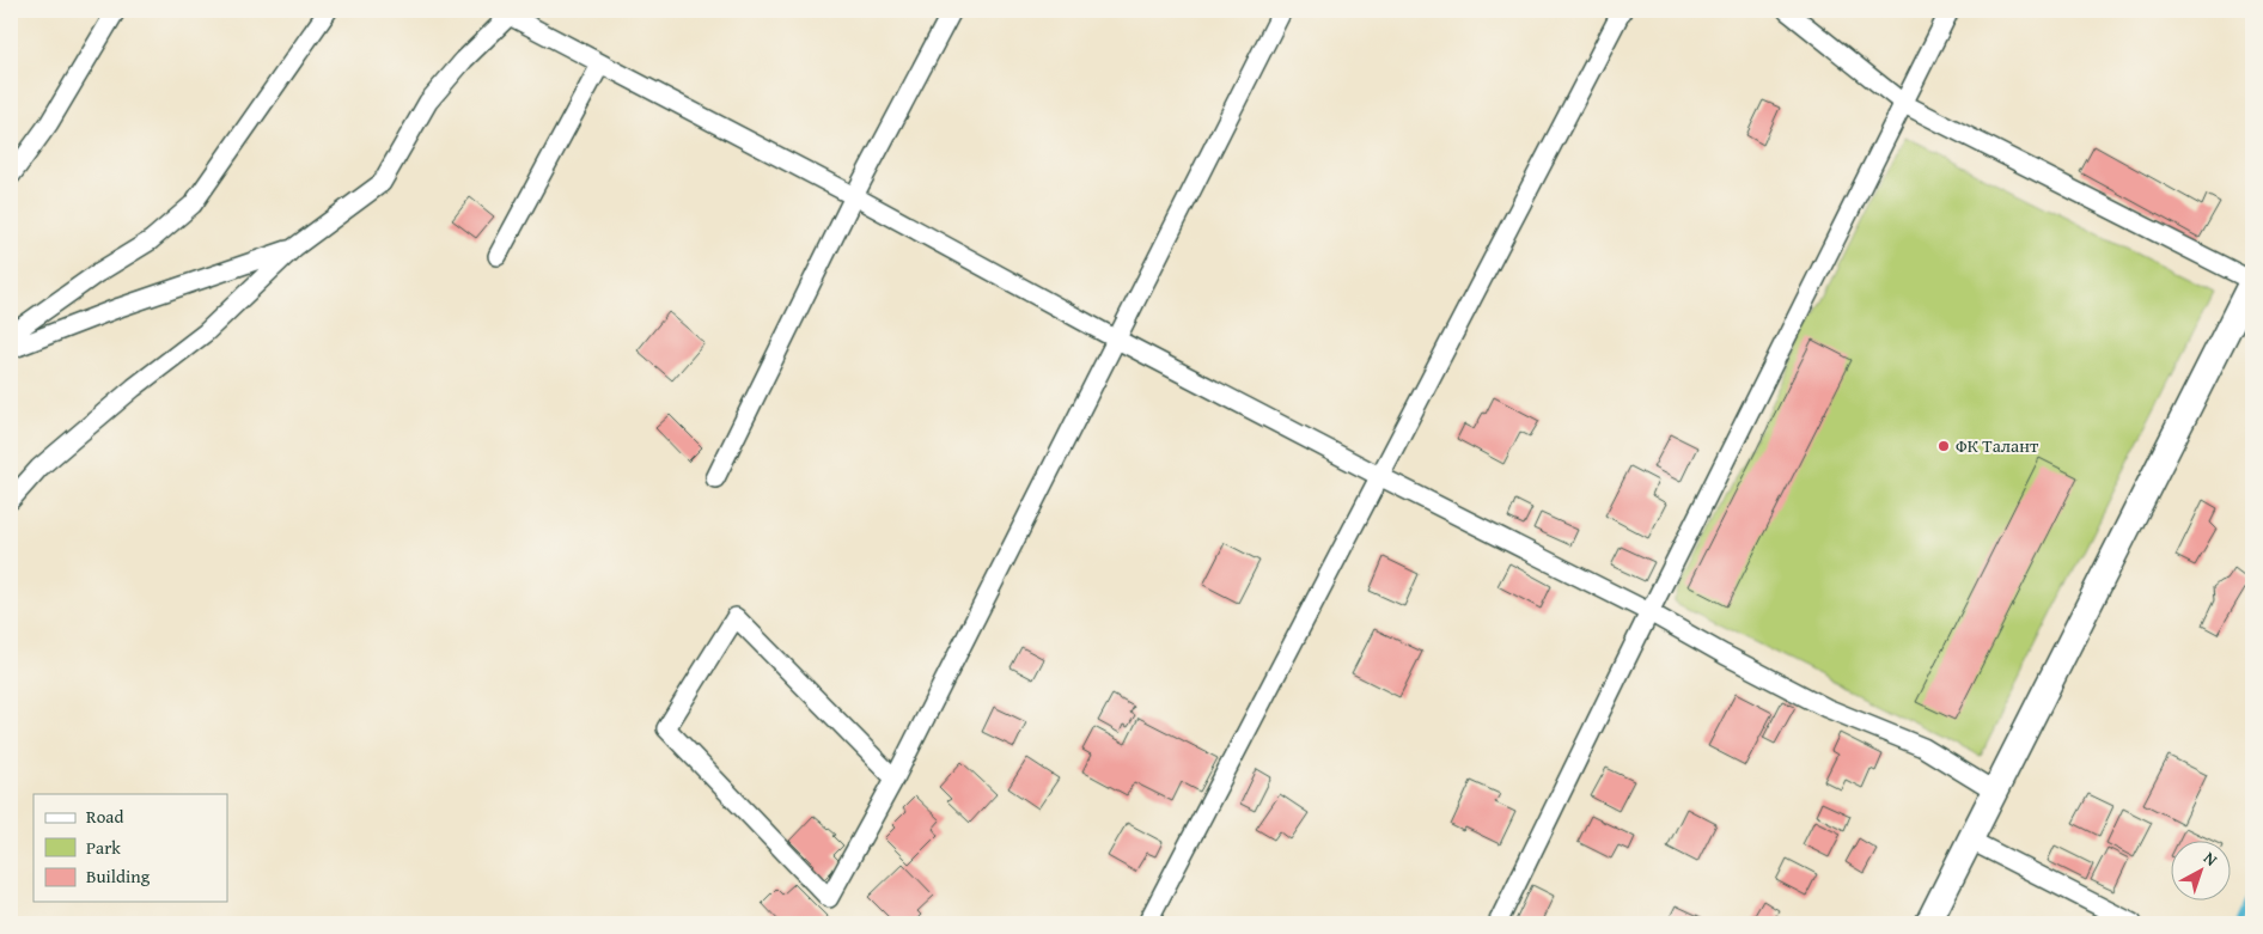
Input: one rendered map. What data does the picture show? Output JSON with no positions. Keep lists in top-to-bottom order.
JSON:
{
  "places": ["ФК Талант"],
  "legend": ["Road", "Park", "Building"],
  "north": "top right"
}
